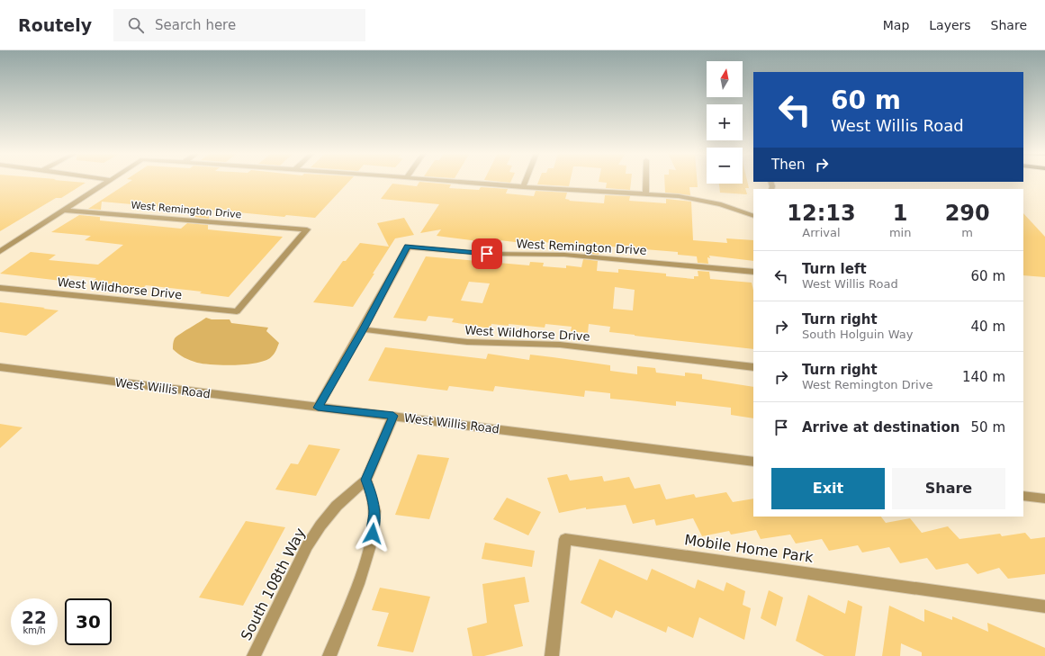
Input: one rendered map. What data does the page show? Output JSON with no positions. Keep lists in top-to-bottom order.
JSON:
{
  "streets": {
    "street": [
      "West Remington Drive",
      "West Wildhorse Drive",
      "West Willis Road",
      "Mobile Home Park",
      "South 108th Way"
    ]
  },
  "crossings": [
    ["West Remington Drive", "West Wildhorse Drive"],
    ["West Willis Road", "South 108th Way"]
  ],
  "north": "top",
  "page": {
    "header": "Routely",
    "search": "Search here",
    "nav": ["Map", "Layers", "Share"],
    "map_buttons": ["+", "−"],
    "turn": ["60 m", "West Willis Road"],
    "then": "Then",
    "eta": [
      "12:13",
      "Arrival",
      "1",
      "min",
      "290",
      "m"
    ],
    "list": [
      {
        "name": "Turn left",
        "note": "West Willis Road",
        "value": "60 m"
      },
      {
        "name": "Turn right",
        "note": "South Holguin Way",
        "value": "40 m"
      },
      {
        "name": "Turn right",
        "note": "West Remington Drive",
        "value": "140 m"
      },
      {
        "name": "Arrive at destination",
        "value": "50 m"
      }
    ],
    "buttons": ["Exit", "Share"],
    "speed": "22 km/h",
    "limit": "30"
  }
}
